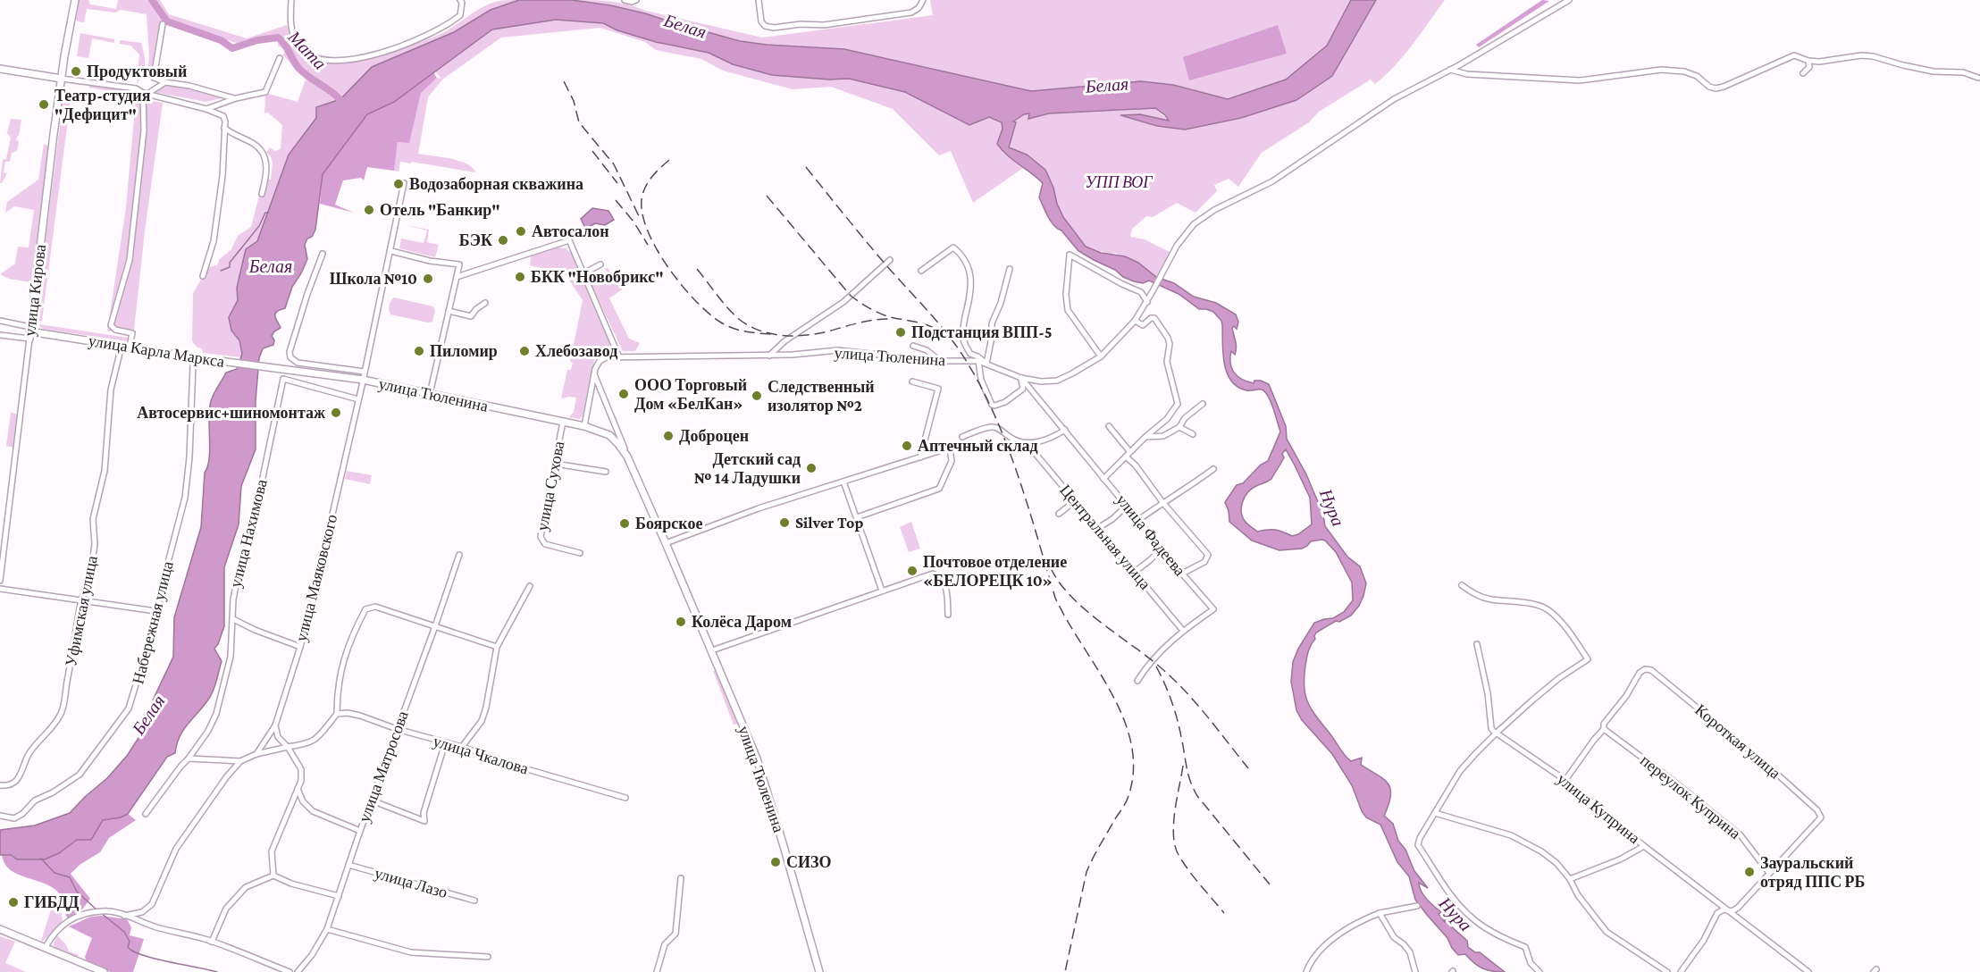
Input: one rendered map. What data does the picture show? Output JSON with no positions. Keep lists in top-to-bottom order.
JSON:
{
  "streets": {
    "main road": ["улица Кирова", "улица Карла Маркса", "улица Тюленина"],
    "street": [
      "улица Сухова",
      "улица Нахимова",
      "улица Фадеева",
      "Центральная улица",
      "улица Маяковского",
      "Уфимская улица",
      "Набережная улица",
      "Короткая улица",
      "улица Чкалова",
      "улица Матросова",
      "переулок Куприна",
      "улица Куприна",
      "улица Лазо"
    ]
  },
  "crossings": [
    ["улица Кирова", "улица Карла Маркса"],
    ["улица Карла Маркса", "улица Тюленина"],
    ["улица Карла Маркса", "Уфимская улица"],
    ["улица Тюленина", "улица Сухова"],
    ["улица Тюленина", "улица Фадеева"],
    ["улица Тюленина", "улица Маяковского"],
    ["улица Нахимова", "улица Маяковского"],
    ["улица Фадеева", "Центральная улица"],
    ["Короткая улица", "переулок Куприна"],
    ["улица Чкалова", "улица Матросова"],
    ["улица Матросова", "улица Лазо"]
  ],
  "water": ["Белая", "Мата", "Нура"],
  "parks": ["УПП ВОГ"],
  "places": [
    "Продуктовый",
    "Театр-студия \"Дефицит\"",
    "Водозаборная скважина",
    "Отель \"Банкир\"",
    "Автосалон",
    "БЭК",
    "БКК \"Новобрикс\"",
    "Школа №10",
    "Подстанция ВПП-5",
    "Пиломир",
    "Хлебозавод",
    "ООО Торговый Дом «БелКан»",
    "Следственный изолятор №2",
    "Автосервис+шиномонтаж",
    "Доброцен",
    "Аптечный склад",
    "Детский сад № 14 Ладушки",
    "Silver Top",
    "Боярское",
    "Почтовое отделение «БЕЛОРЕЦК 10»",
    "Колёса Даром",
    "СИЗО",
    "Зауральский отряд ППС РБ",
    "ГИБДД"
  ]
}
